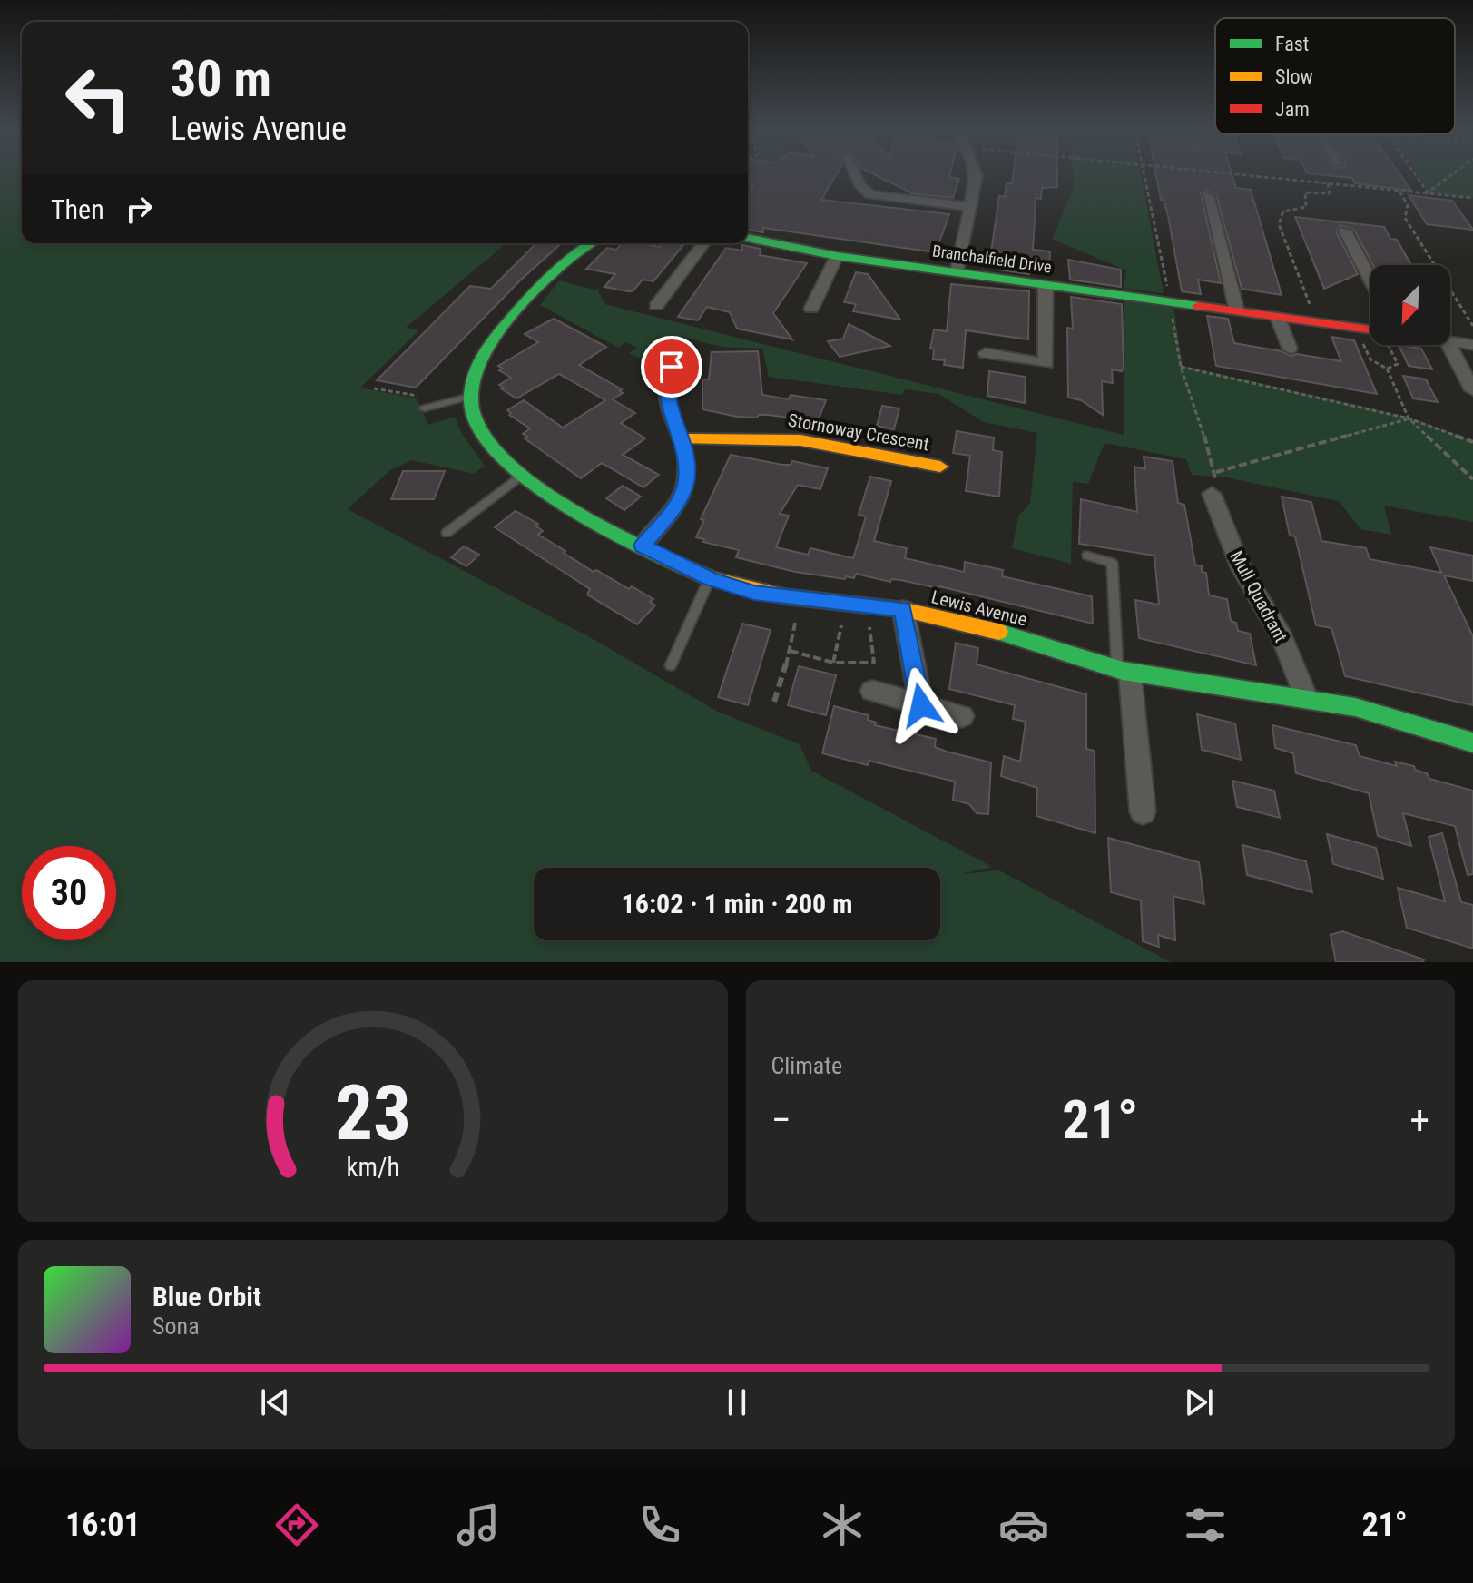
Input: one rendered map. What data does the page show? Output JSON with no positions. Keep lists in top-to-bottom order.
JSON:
{
  "streets": {
    "street": [
      "Branchalfield Drive",
      "Stornoway Crescent",
      "Mull Quadrant",
      "Lewis Avenue"
    ]
  },
  "crossings": [
    ["Mull Quadrant", "Lewis Avenue"]
  ],
  "legend": ["Fast", "Slow", "Jam"],
  "north": "bottom left",
  "page": {
    "turn": ["30 m", "Lewis Avenue"],
    "then": "Then",
    "limit": "30",
    "trip": "16:02 · 1 min · 200 m",
    "tile": "Climate",
    "heat": ["−", "21°", "+"],
    "song": ["Blue Orbit", "Sona"],
    "tabs": ["16:01", "21°"],
    "gauge": ["23", "km/h"]
  }
}
